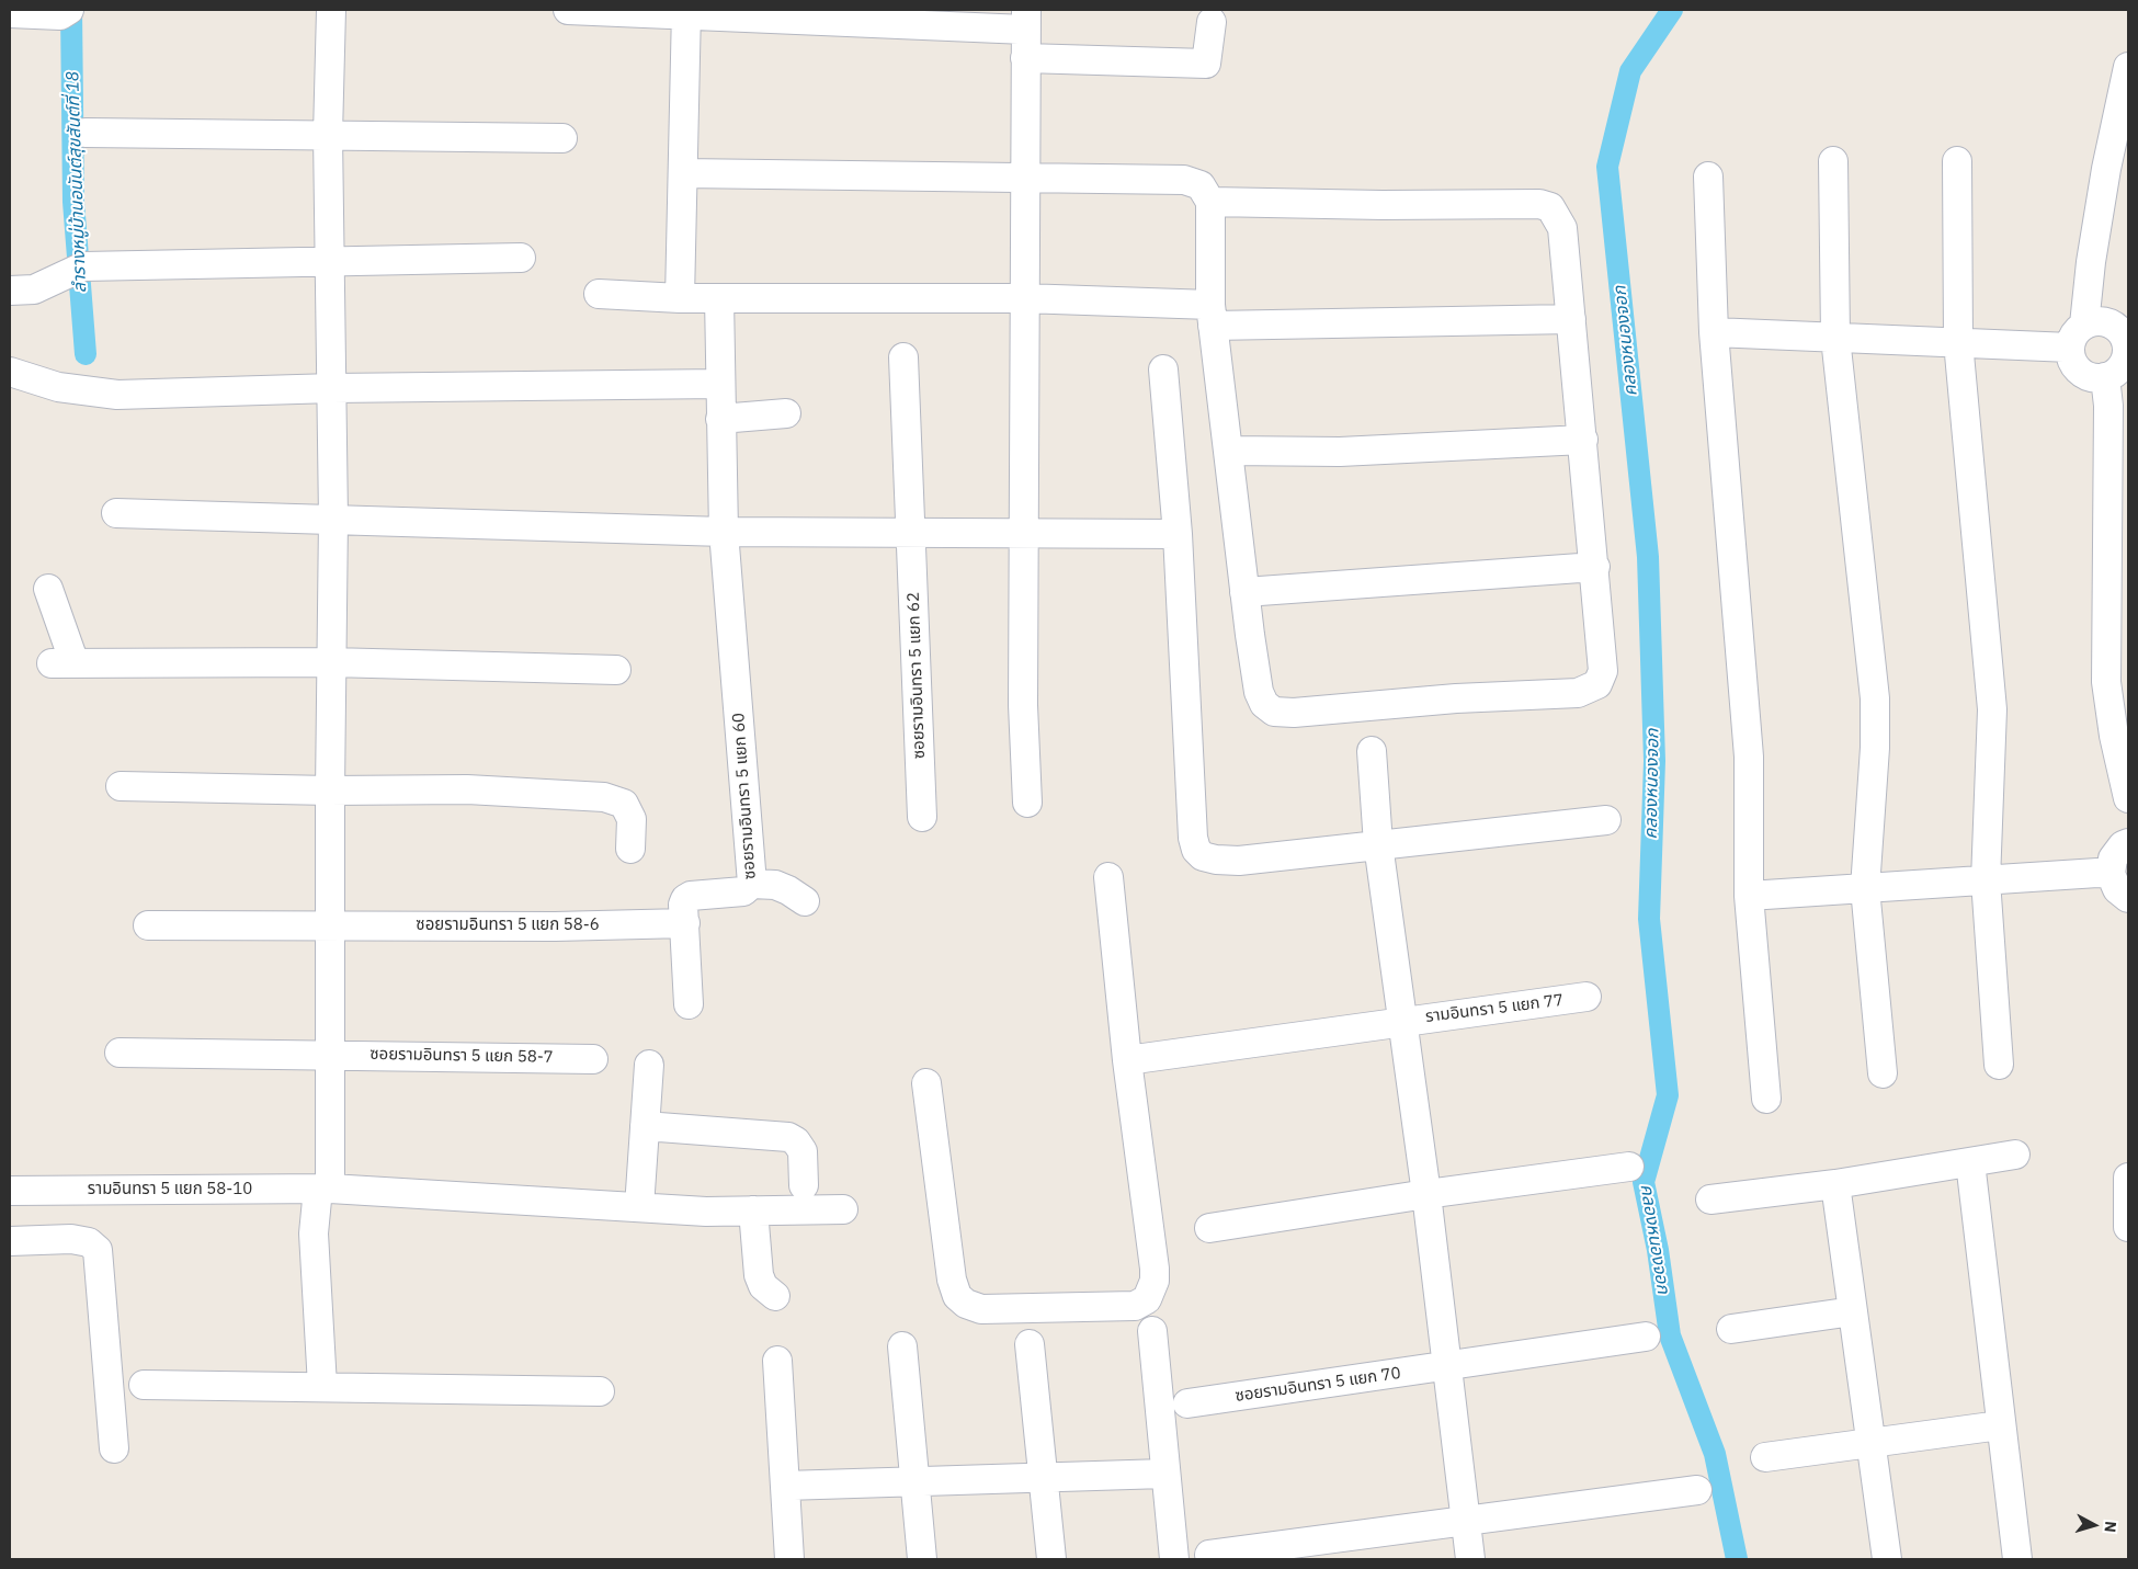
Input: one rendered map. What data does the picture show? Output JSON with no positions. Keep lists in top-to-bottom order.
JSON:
{
  "streets": {
    "street": [
      "ซอยรามอินทรา 5 แยก 62",
      "ซอยรามอินทรา 5 แยก 60",
      "ซอยรามอินทรา 5 แยก 58-6",
      "รามอินทรา 5 แยก 77",
      "ซอยรามอินทรา 5 แยก 58-7",
      "รามอินทรา 5 แยก 58-10",
      "ซอยรามอินทรา 5 แยก 70"
    ]
  },
  "crossings": [
    ["ซอยรามอินทรา 5 แยก 60", "ซอยรามอินทรา 5 แยก 58-6"]
  ],
  "water": ["ลำรางหมู่บ้านอนันต์สุขสันต์ที่ 18", "คลองหนองจอก"],
  "north": "right"
}
